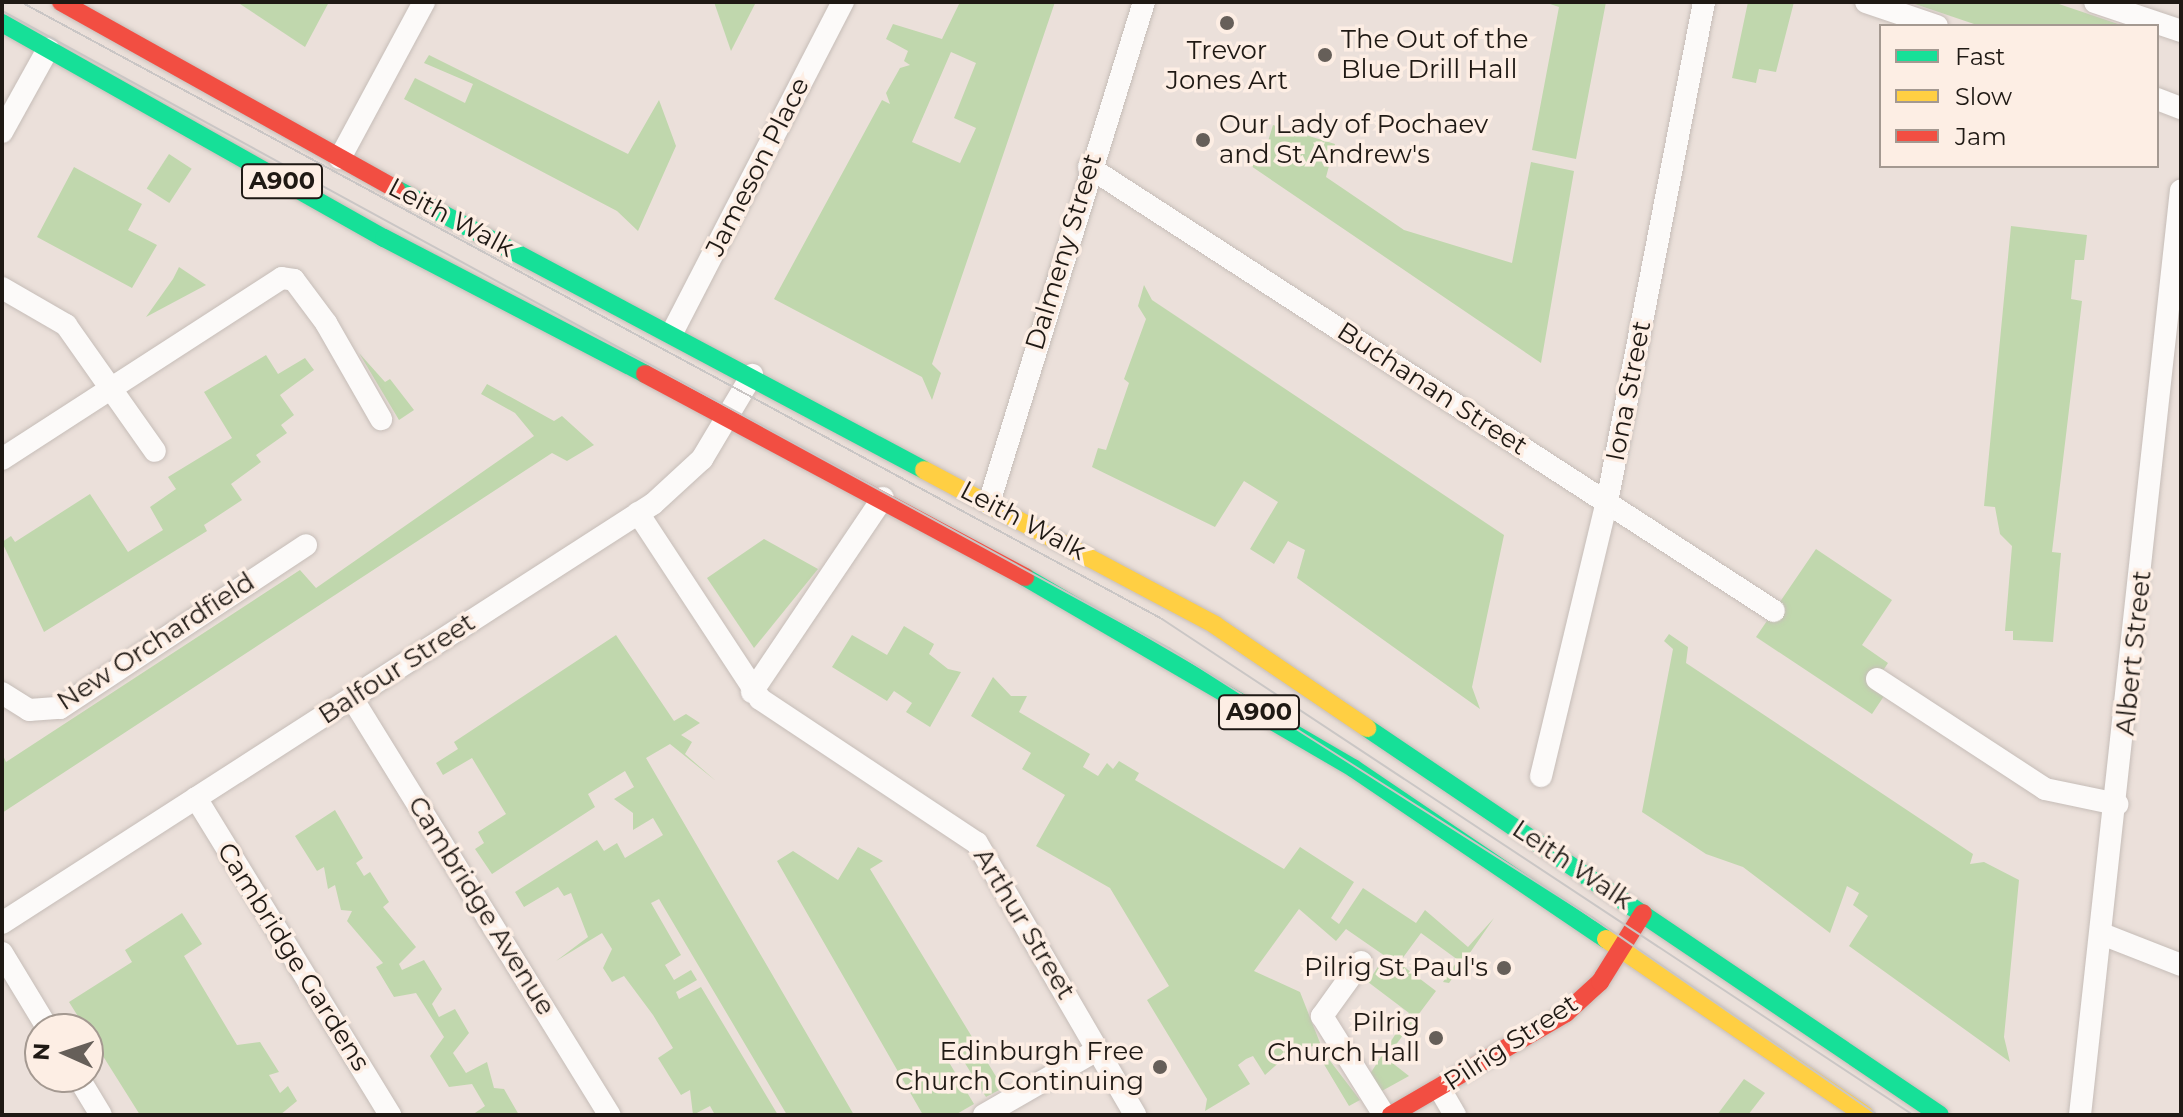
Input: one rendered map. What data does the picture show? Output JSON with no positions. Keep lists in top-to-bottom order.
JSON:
{
  "streets": {
    "main road": ["A900", "Leith Walk", "Pilrig Street"],
    "street": [
      "Jameson Place",
      "Dalmeny Street",
      "Buchanan Street",
      "Iona Street",
      "New Orchardfield",
      "Albert Street",
      "Balfour Street",
      "Cambridge Avenue",
      "Arthur Street",
      "Cambridge Gardens"
    ]
  },
  "crossings": [
    ["Jameson Place", "Leith Walk"],
    ["Leith Walk", "Dalmeny Street"],
    ["Leith Walk", "Balfour Street"],
    ["Leith Walk", "Pilrig Street"],
    ["Dalmeny Street", "Buchanan Street"],
    ["Buchanan Street", "Iona Street"],
    ["Balfour Street", "Cambridge Avenue"],
    ["Balfour Street", "Arthur Street"],
    ["Balfour Street", "Cambridge Gardens"]
  ],
  "places": [
    "Trevor Jones Art",
    "The Out of the Blue Drill Hall",
    "Our Lady of Pochaev and St Andrew's",
    "Pilrig St Paul's",
    "Pilrig Church Hall",
    "Edinburgh Free Church Continuing"
  ],
  "legend": ["Fast", "Slow", "Jam"],
  "north": "left"
}
